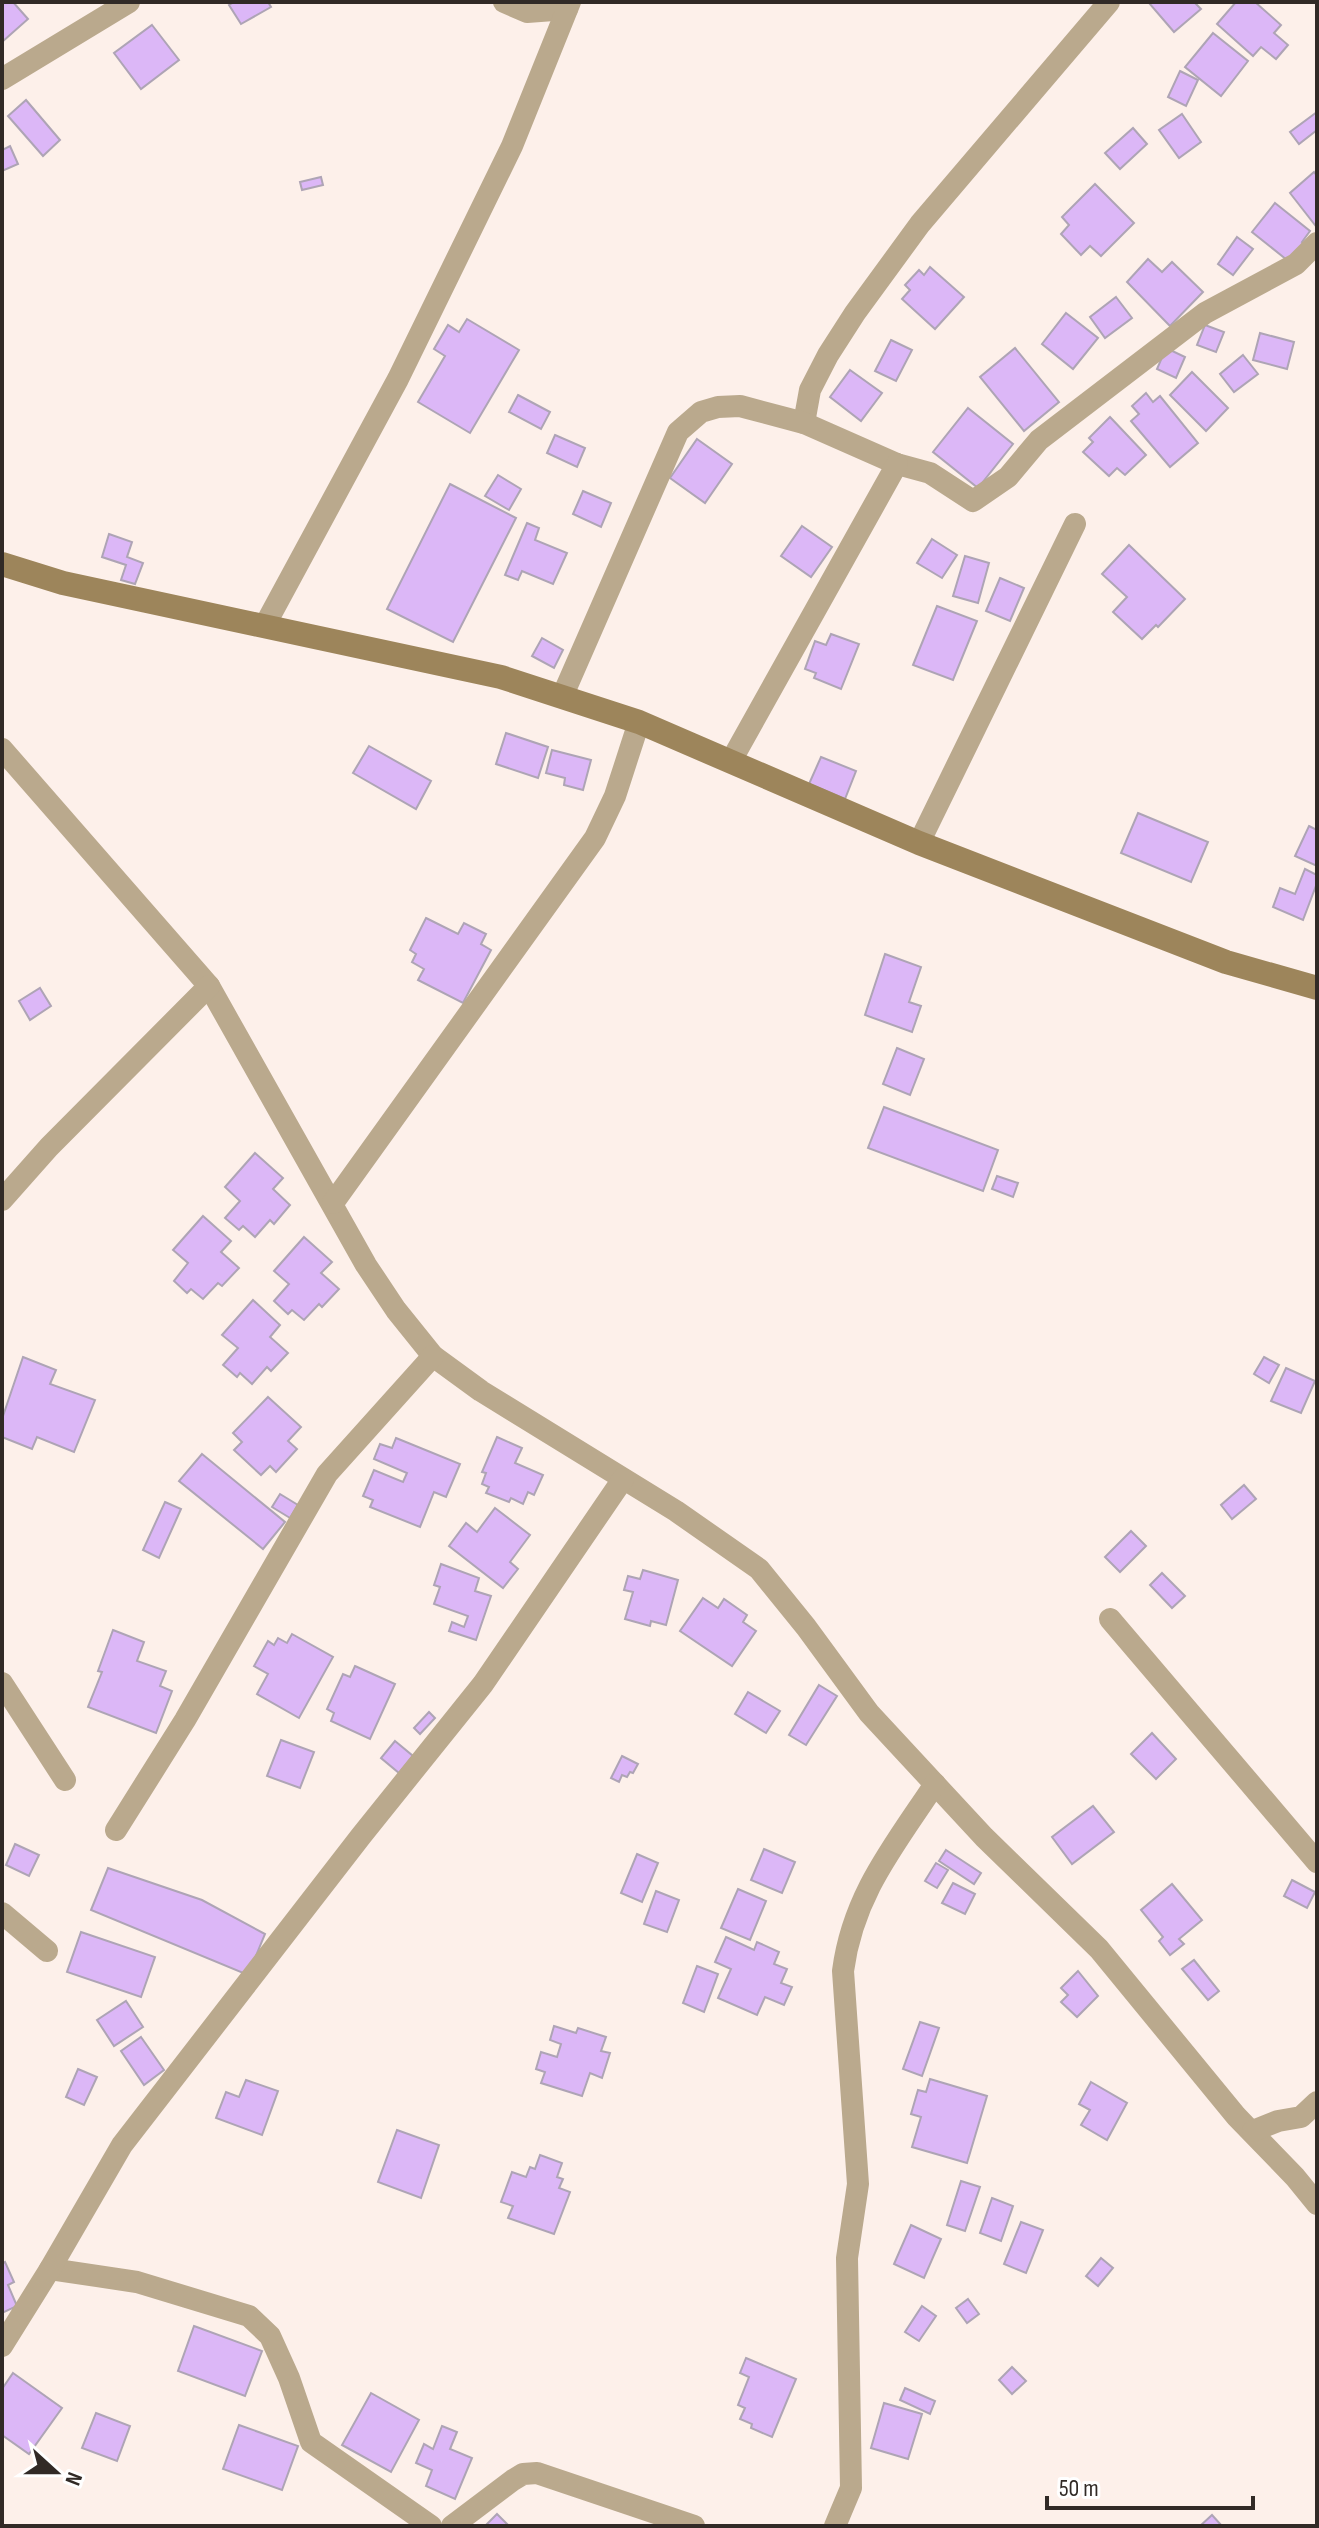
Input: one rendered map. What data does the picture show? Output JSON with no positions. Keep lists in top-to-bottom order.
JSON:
{
  "scale_bar": "50 m",
  "north": "right"
}
